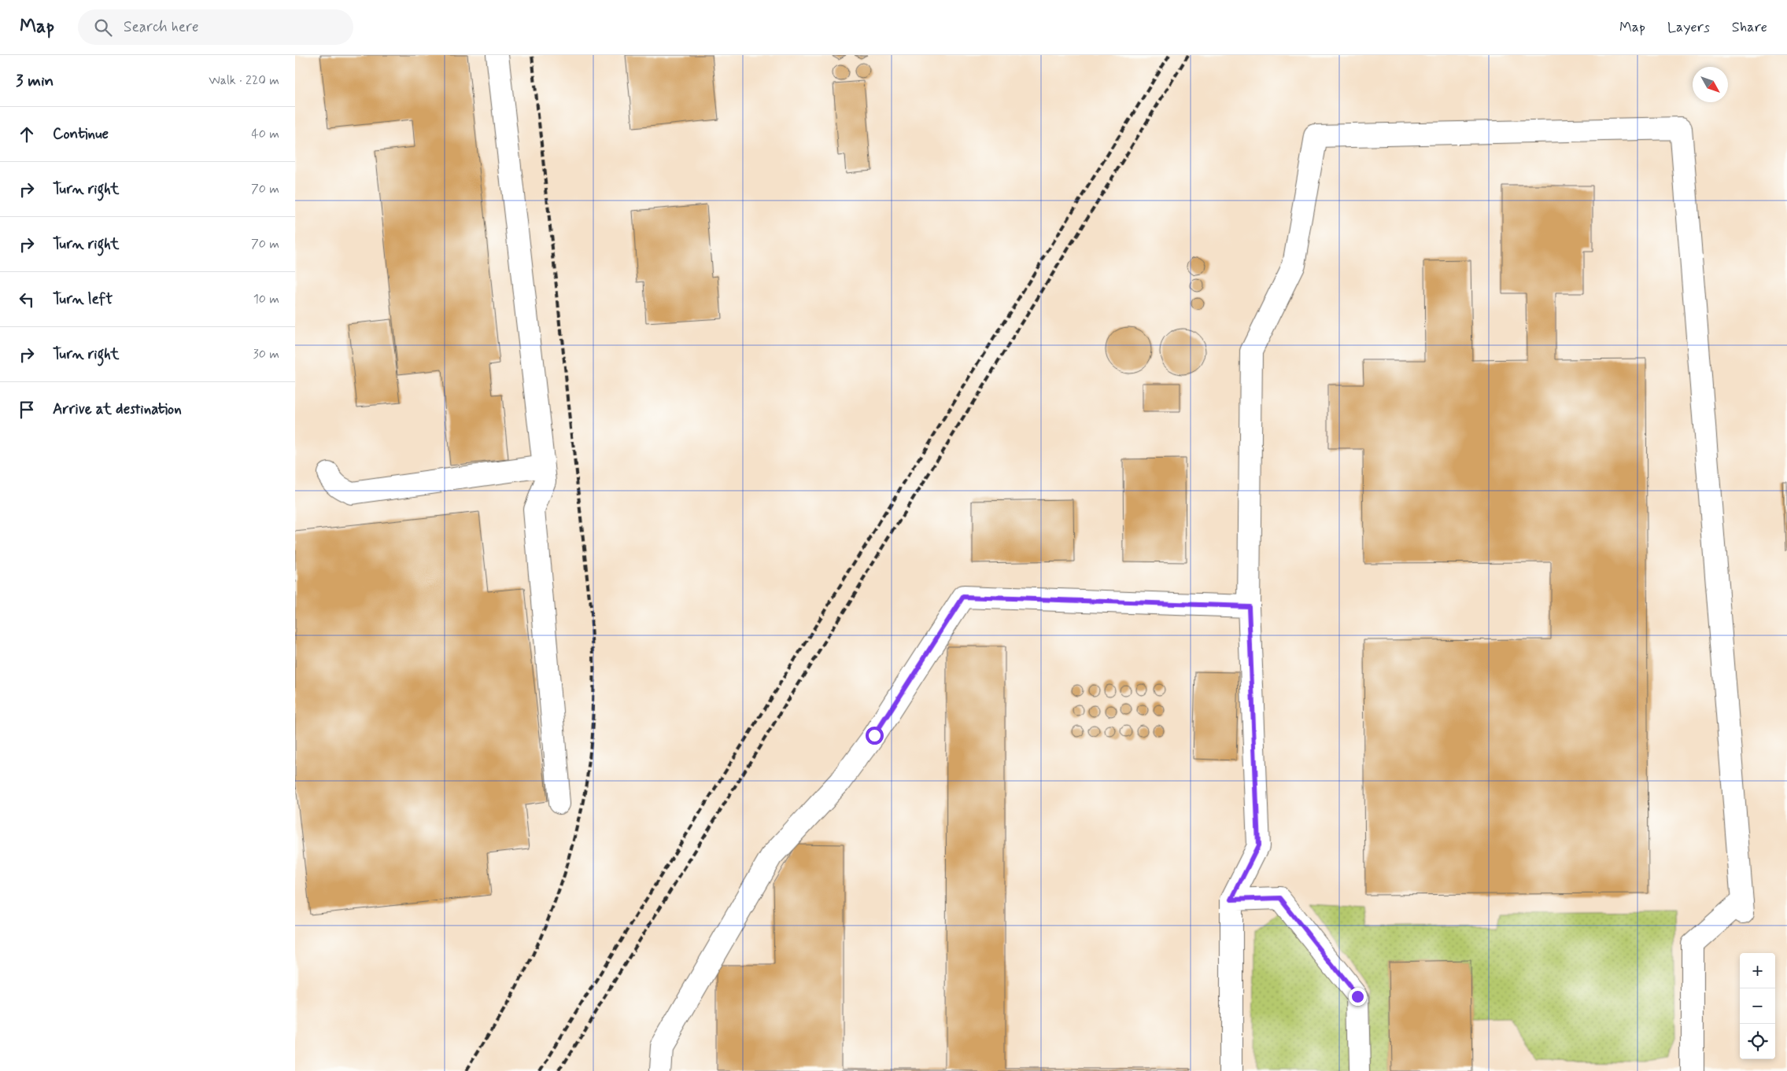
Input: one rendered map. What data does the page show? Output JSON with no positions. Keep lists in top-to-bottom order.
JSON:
{
  "north": "bottom right",
  "page": {
    "header": "Map",
    "search": "Search here",
    "nav": ["Map", "Layers", "Share"],
    "heading": ["3 min", "Walk · 220 m"],
    "list": [
      ["Continue", "40 m"],
      ["Turn right", "70 m"],
      ["Turn right", "70 m"],
      ["Turn left", "10 m"],
      ["Turn right", "30 m"],
      "Arrive at destination"
    ],
    "map_buttons": ["+", "−"]
  }
}
